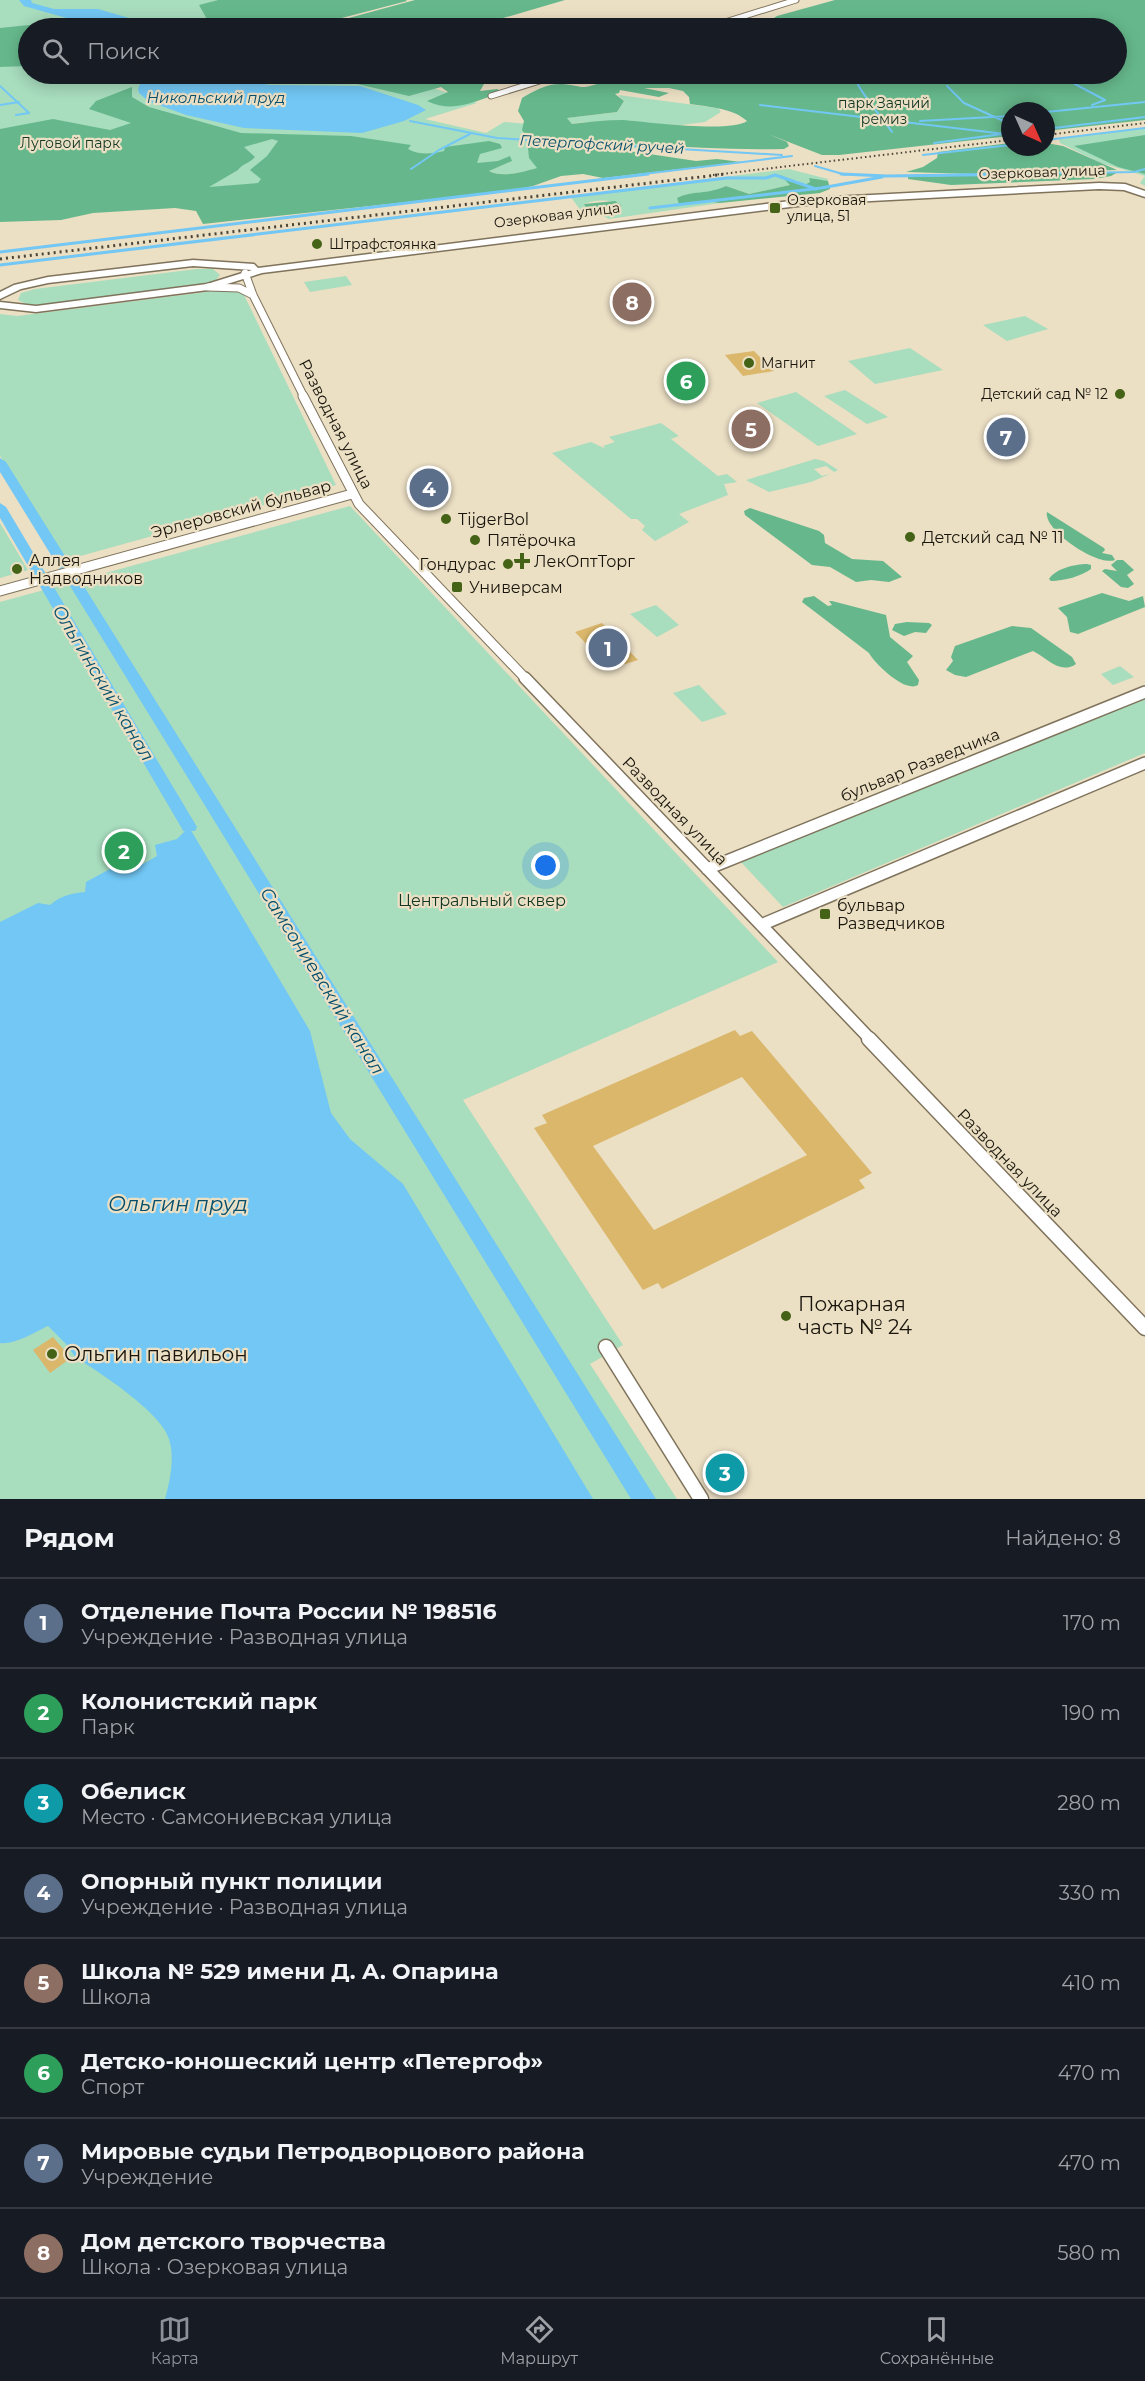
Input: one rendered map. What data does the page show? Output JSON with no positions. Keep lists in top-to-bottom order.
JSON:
{
  "streets": {
    "street": [
      "Озерковая улица",
      "Разводная улица",
      "Эрлеровский бульвар",
      "бульвар Разведчика"
    ]
  },
  "crossings": [
    ["Озерковая улица", "Разводная улица"],
    ["Разводная улица", "Эрлеровский бульвар"],
    ["Разводная улица", "бульвар Разведчика"]
  ],
  "water": [
    "Никольский пруд",
    "Петергофский ручей",
    "Ольгинский канал",
    "Самсониевский канал",
    "Ольгин пруд"
  ],
  "parks": ["парк Заячий ремиз", "Луговой парк", "Центральный сквер"],
  "places": {
    "transit": ["Озерковая улица, 51", "Универсам", "бульвар Разведчиков"],
    "other": [
      "Штрафстоянка",
      "Магнит",
      "Детский сад № 12",
      "TijgerBol",
      "Детский сад № 11",
      "Пятёрочка",
      "Гондурас",
      "Аллея Надводников",
      "Пожарная часть № 24",
      "Ольгин павильон"
    ],
    "health": ["ЛекОптТорг"]
  },
  "north": "bottom right",
  "page": {
    "search": "Поиск",
    "pins": [
      "8",
      "6",
      "5",
      "7",
      "4",
      "1",
      "2",
      "3"
    ],
    "heading": ["Рядом", "Найдено: 8"],
    "list": [
      {
        "mark": "1",
        "name": "Отделение Почта России № 198516",
        "note": "Учреждение · Разводная улица",
        "value": "170 m"
      },
      {
        "mark": "2",
        "name": "Колонистский парк",
        "note": "Парк",
        "value": "190 m"
      },
      {
        "mark": "3",
        "name": "Обелиск",
        "note": "Место · Самсониевская улица",
        "value": "280 m"
      },
      {
        "mark": "4",
        "name": "Опорный пункт полиции",
        "note": "Учреждение · Разводная улица",
        "value": "330 m"
      },
      {
        "mark": "5",
        "name": "Школа № 529 имени Д. А. Опарина",
        "note": "Школа",
        "value": "410 m"
      },
      {
        "mark": "6",
        "name": "Детско-юношеский центр «Петергоф»",
        "note": "Спорт",
        "value": "470 m"
      },
      {
        "mark": "7",
        "name": "Мировые судьи Петродворцового района",
        "note": "Учреждение",
        "value": "470 m"
      },
      {
        "mark": "8",
        "name": "Дом детского творчества",
        "note": "Школа · Озерковая улица",
        "value": "580 m"
      }
    ],
    "nav": ["Карта", "Маршрут", "Сохранённые"]
  }
}
